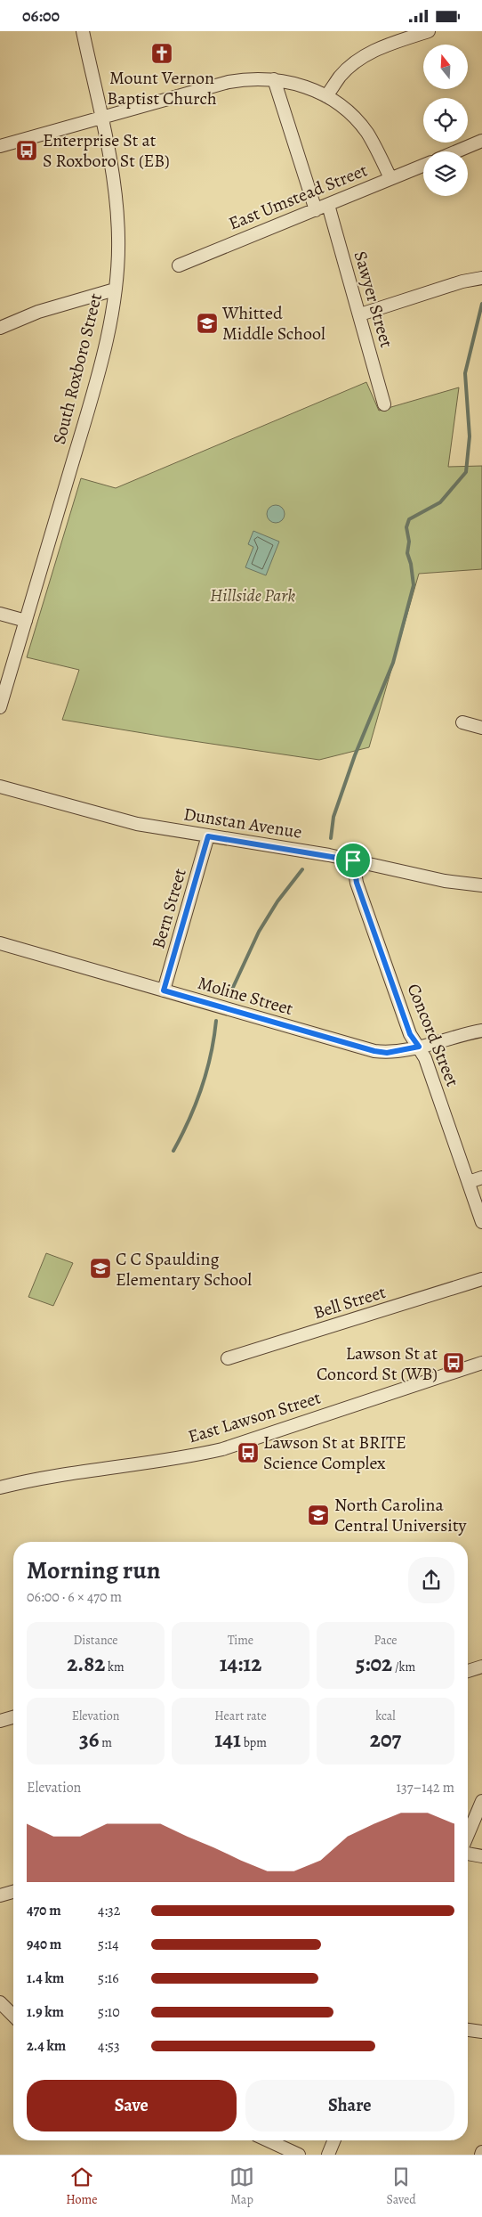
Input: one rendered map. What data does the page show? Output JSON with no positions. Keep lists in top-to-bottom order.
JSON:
{
  "streets": {
    "street": [
      "East Umstead Street",
      "Sawyer Street",
      "South Roxboro Street",
      "Dunstan Avenue",
      "Bern Street",
      "Moline Street",
      "Concord Street",
      "Bell Street",
      "East Lawson Street"
    ]
  },
  "crossings": [
    ["East Umstead Street", "Sawyer Street"],
    ["Dunstan Avenue", "Bern Street"],
    ["Dunstan Avenue", "Concord Street"],
    ["Bern Street", "Moline Street"],
    ["Moline Street", "Concord Street"]
  ],
  "parks": ["Hillside Park"],
  "places": {
    "church": ["Mount Vernon Baptist Church"],
    "bus stop": ["Enterprise St at S Roxboro St (EB)", "Lawson St at Concord St (WB)", "Lawson St at BRITE Science Complex"],
    "school or university": ["Whitted Middle School", "C C Spaulding Elementary School", "North Carolina Central University"]
  },
  "north": "top",
  "page": {
    "status": "06:00",
    "heading": ["Morning run", "06:00 · 6 × 470 m"],
    "stats": [
      ["Distance", "2.82 km"],
      ["Time", "14:12"],
      ["Pace", "5:02 /km"],
      ["Elevation", "36 m"],
      ["Heart rate", "141 bpm"],
      ["kcal", "207"]
    ],
    "chart": ["Elevation", "137–142 m"],
    "list": [
      {
        "name": "470 m",
        "note": "4:32"
      },
      {
        "name": "940 m",
        "note": "5:14"
      },
      {
        "name": "1.4 km",
        "note": "5:16"
      },
      {
        "name": "1.9 km",
        "note": "5:10"
      },
      {
        "name": "2.4 km",
        "note": "4:53"
      }
    ],
    "buttons": ["Save", "Share"],
    "tabs": ["Home", "Map", "Saved"]
  }
}
